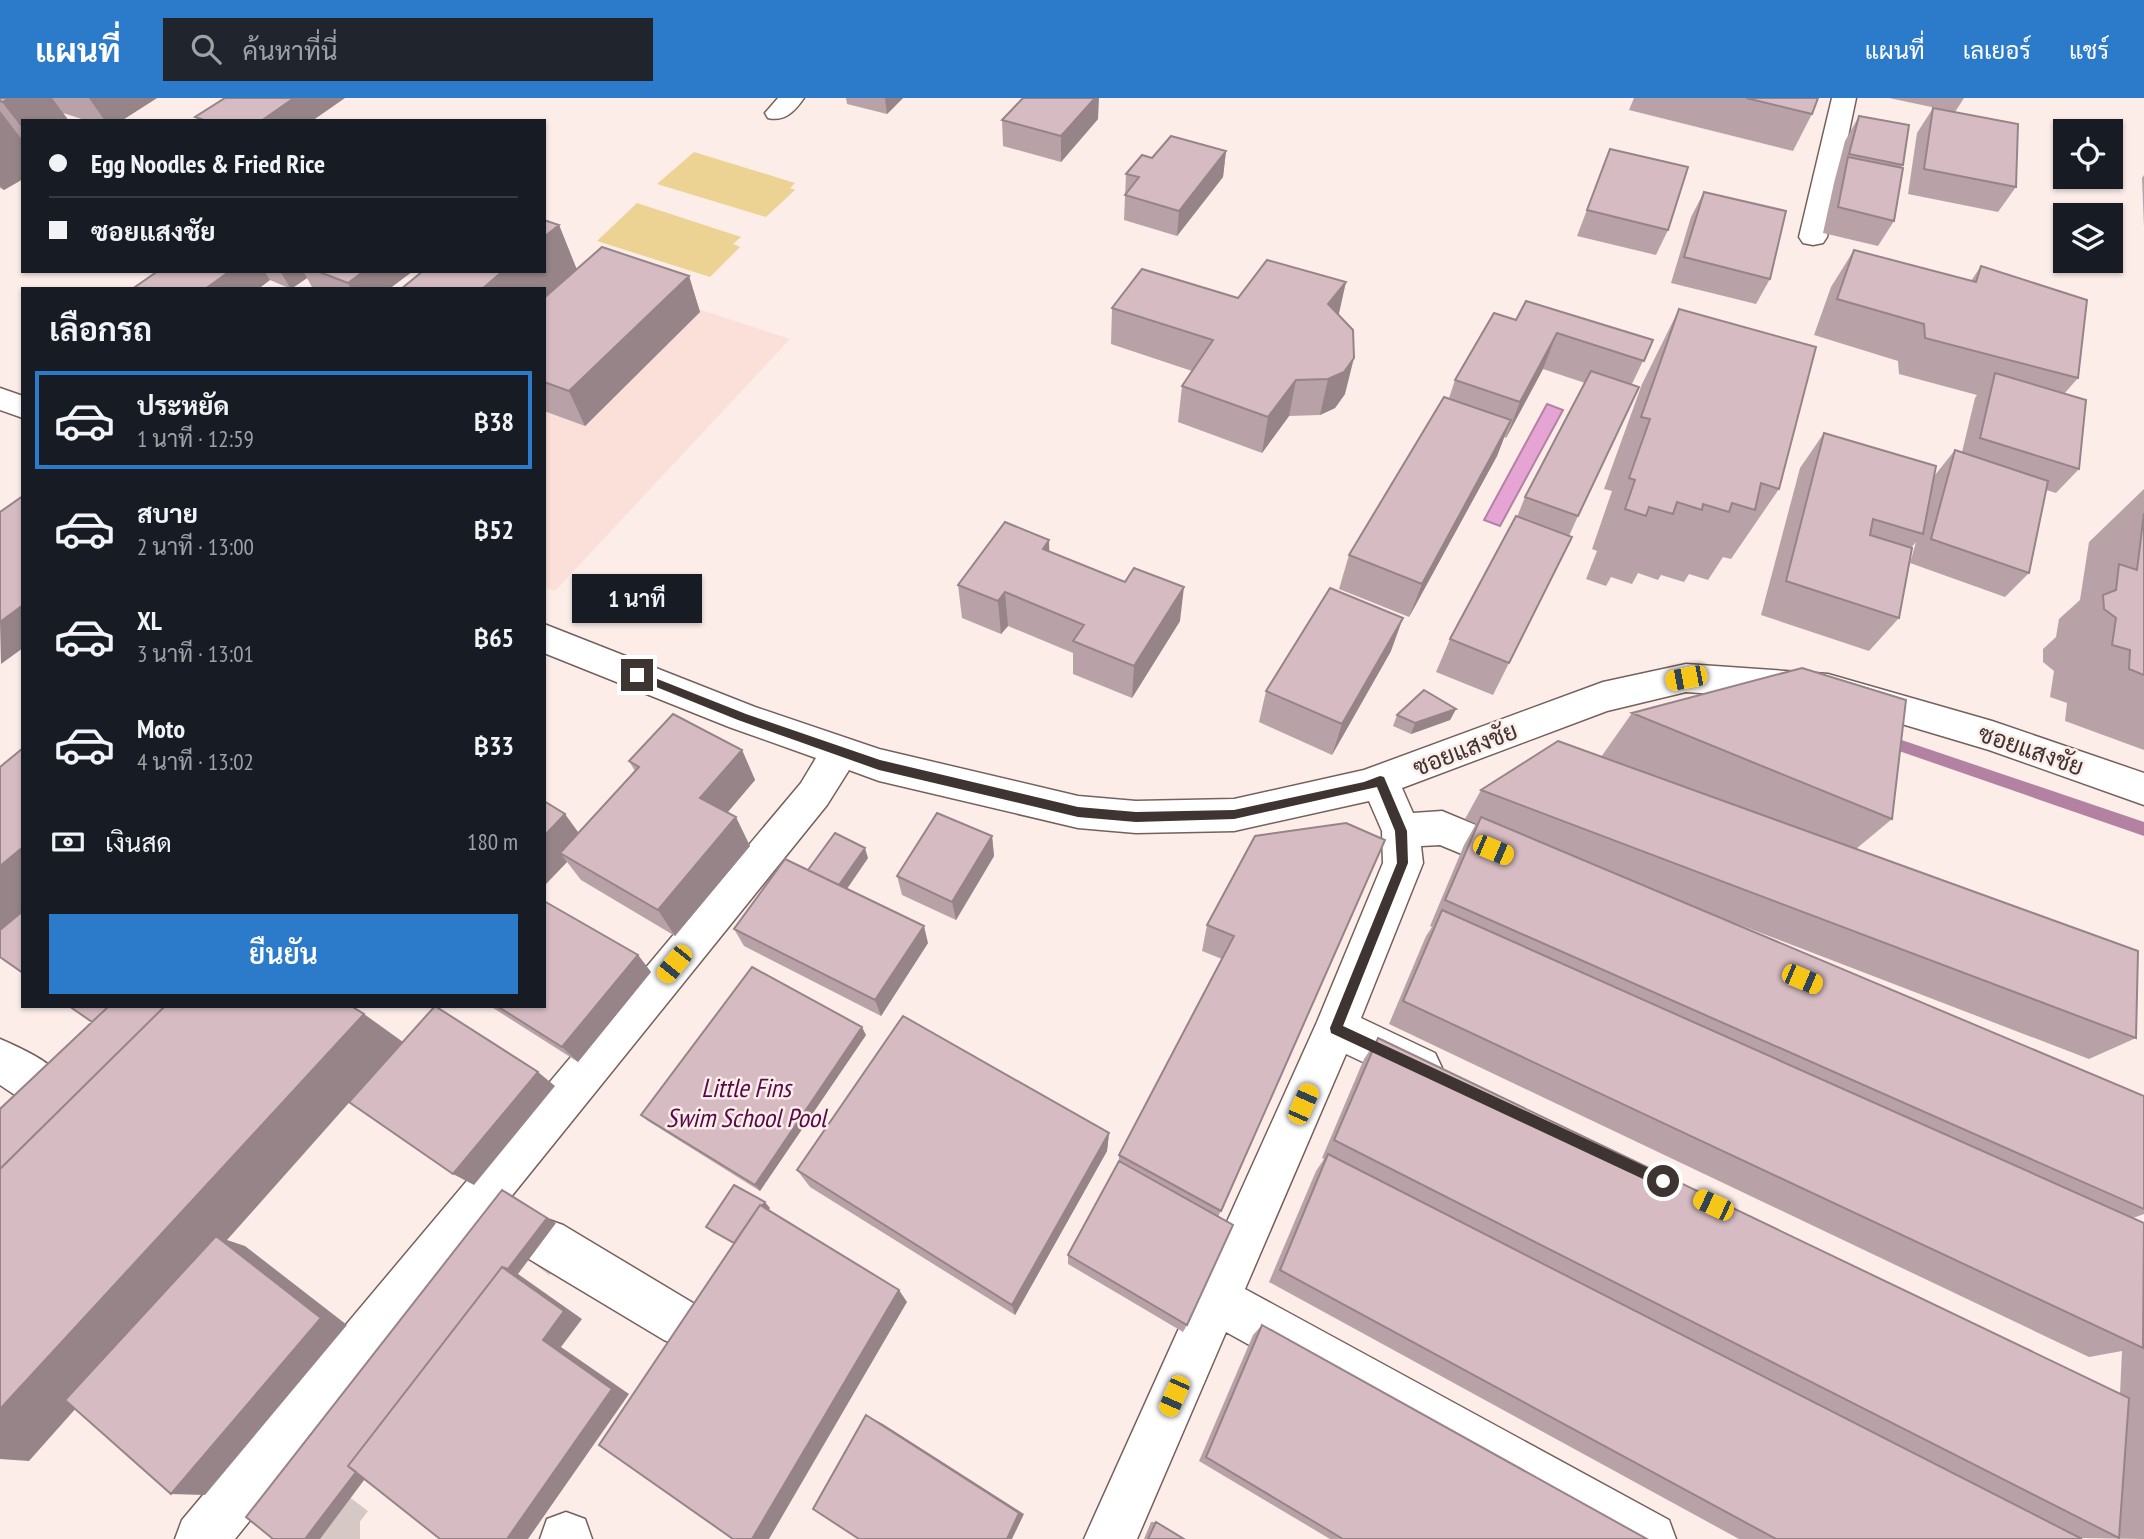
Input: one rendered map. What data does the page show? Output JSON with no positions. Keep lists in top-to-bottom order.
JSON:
{
  "streets": {
    "street": ["ซอยแสงชัย"]
  },
  "water": ["Little Fins Swim School Pool"],
  "page": {
    "header": "แผนที่",
    "search": "ค้นหาที่นี่",
    "nav": ["แผนที่", "เลเยอร์", "แชร์"],
    "banner": ["Egg Noodles & Fried Rice", "ซอยแสงชัย"],
    "heading": "เลือกรถ",
    "list": [
      {
        "name": "ประหยัด",
        "note": "1 นาที · 12:59",
        "value": "฿38"
      },
      {
        "name": "สบาย",
        "note": "2 นาที · 13:00",
        "value": "฿52"
      },
      {
        "name": "XL",
        "note": "3 นาที · 13:01",
        "value": "฿65"
      },
      {
        "name": "Moto",
        "note": "4 นาที · 13:02",
        "value": "฿33"
      }
    ],
    "bubble": "1 นาที",
    "pay": ["เงินสด", "180 m"],
    "buttons": "ยืนยัน"
  }
}
